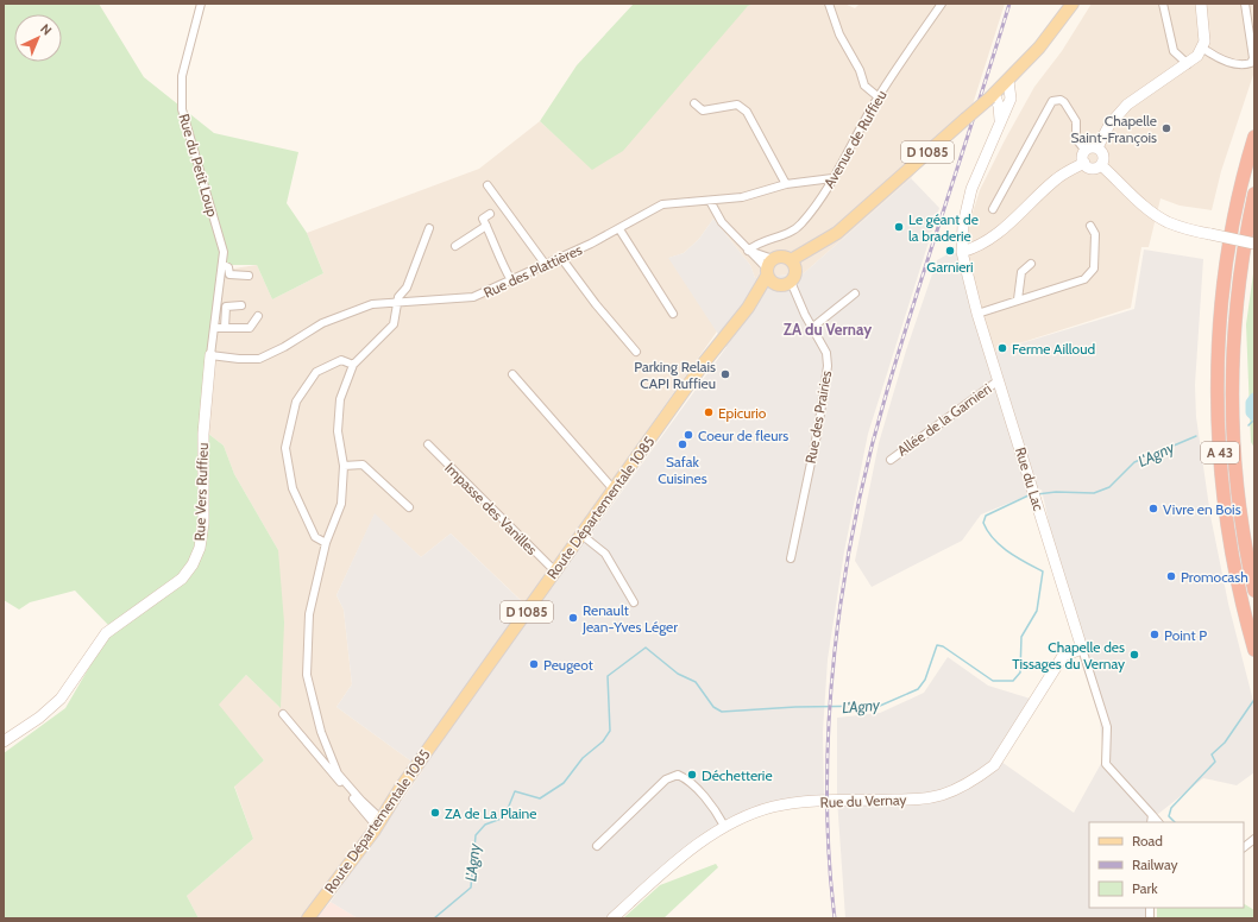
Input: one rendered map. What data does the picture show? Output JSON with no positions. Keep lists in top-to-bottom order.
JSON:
{
  "streets": {
    "highway": ["A 43"],
    "main road": ["D 1085", "Route Départementale 1085"],
    "street": [
      "Avenue de Ruffieu",
      "Rue du Petit Loup",
      "Rue des Plattières",
      "Rue des Prairies",
      "Allée de la Garnieri",
      "Rue du Lac",
      "Rue Vers Ruffieu",
      "Impasse des Vanilles",
      "Rue du Vernay"
    ]
  },
  "crossings": [
    ["Avenue de Ruffieu", "Rue des Plattières"],
    ["D 1085", "Rue du Lac"],
    ["Rue du Petit Loup", "Rue des Plattières"],
    ["Rue du Petit Loup", "Rue Vers Ruffieu"],
    ["Rue des Plattières", "Rue Vers Ruffieu"],
    ["Allée de la Garnieri", "Rue du Lac"],
    ["Rue du Lac", "Rue du Vernay"],
    ["Route Départementale 1085", "Impasse des Vanilles"]
  ],
  "districts": ["ZA du Vernay"],
  "water": ["L'Agny"],
  "places": [
    "Chapelle Saint-François",
    "Le géant de la braderie",
    "Garnieri",
    "Ferme Ailloud",
    "Parking Relais CAPI Ruffieu",
    "Epicurio",
    "Coeur de fleurs",
    "Safak Cuisines",
    "Vivre en Bois",
    "Promocash",
    "Renault Jean-Yves Léger",
    "Point P",
    "Chapelle des Tissages du Vernay",
    "Peugeot",
    "Déchetterie",
    "ZA de La Plaine"
  ],
  "legend": ["Road", "Railway", "Park"],
  "north": "top right"
}
